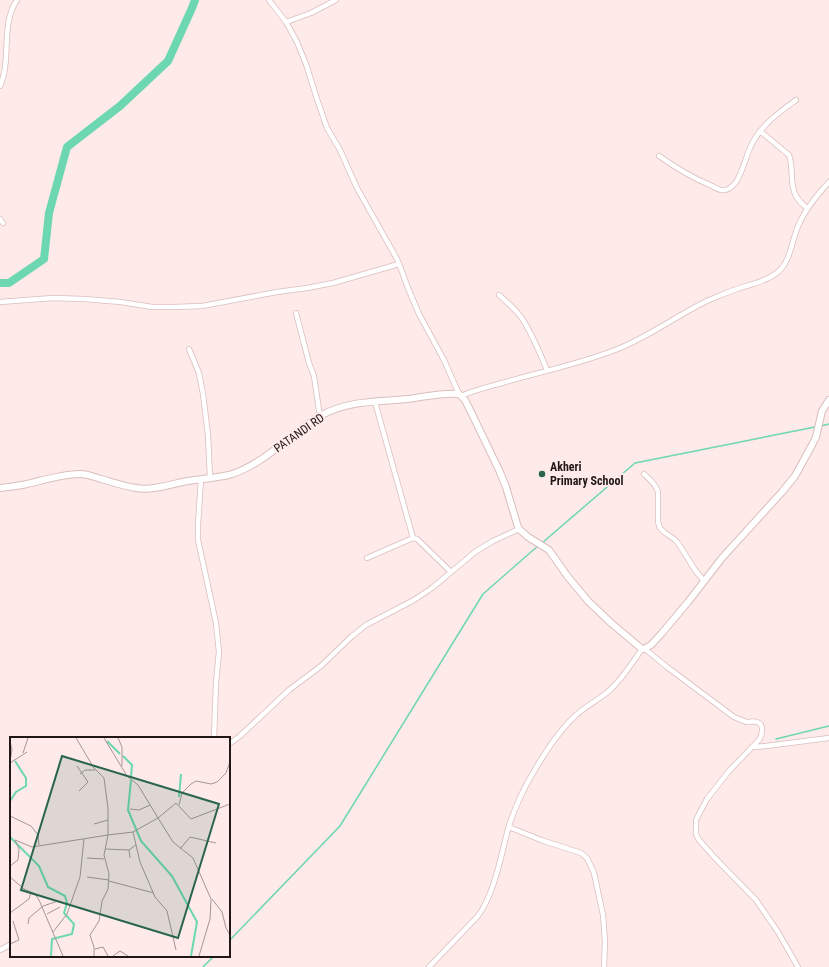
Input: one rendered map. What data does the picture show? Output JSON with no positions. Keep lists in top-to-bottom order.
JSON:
{
  "streets": {
    "street": ["PATANDI RD"]
  },
  "places": ["Akheri Primary School"]
}
